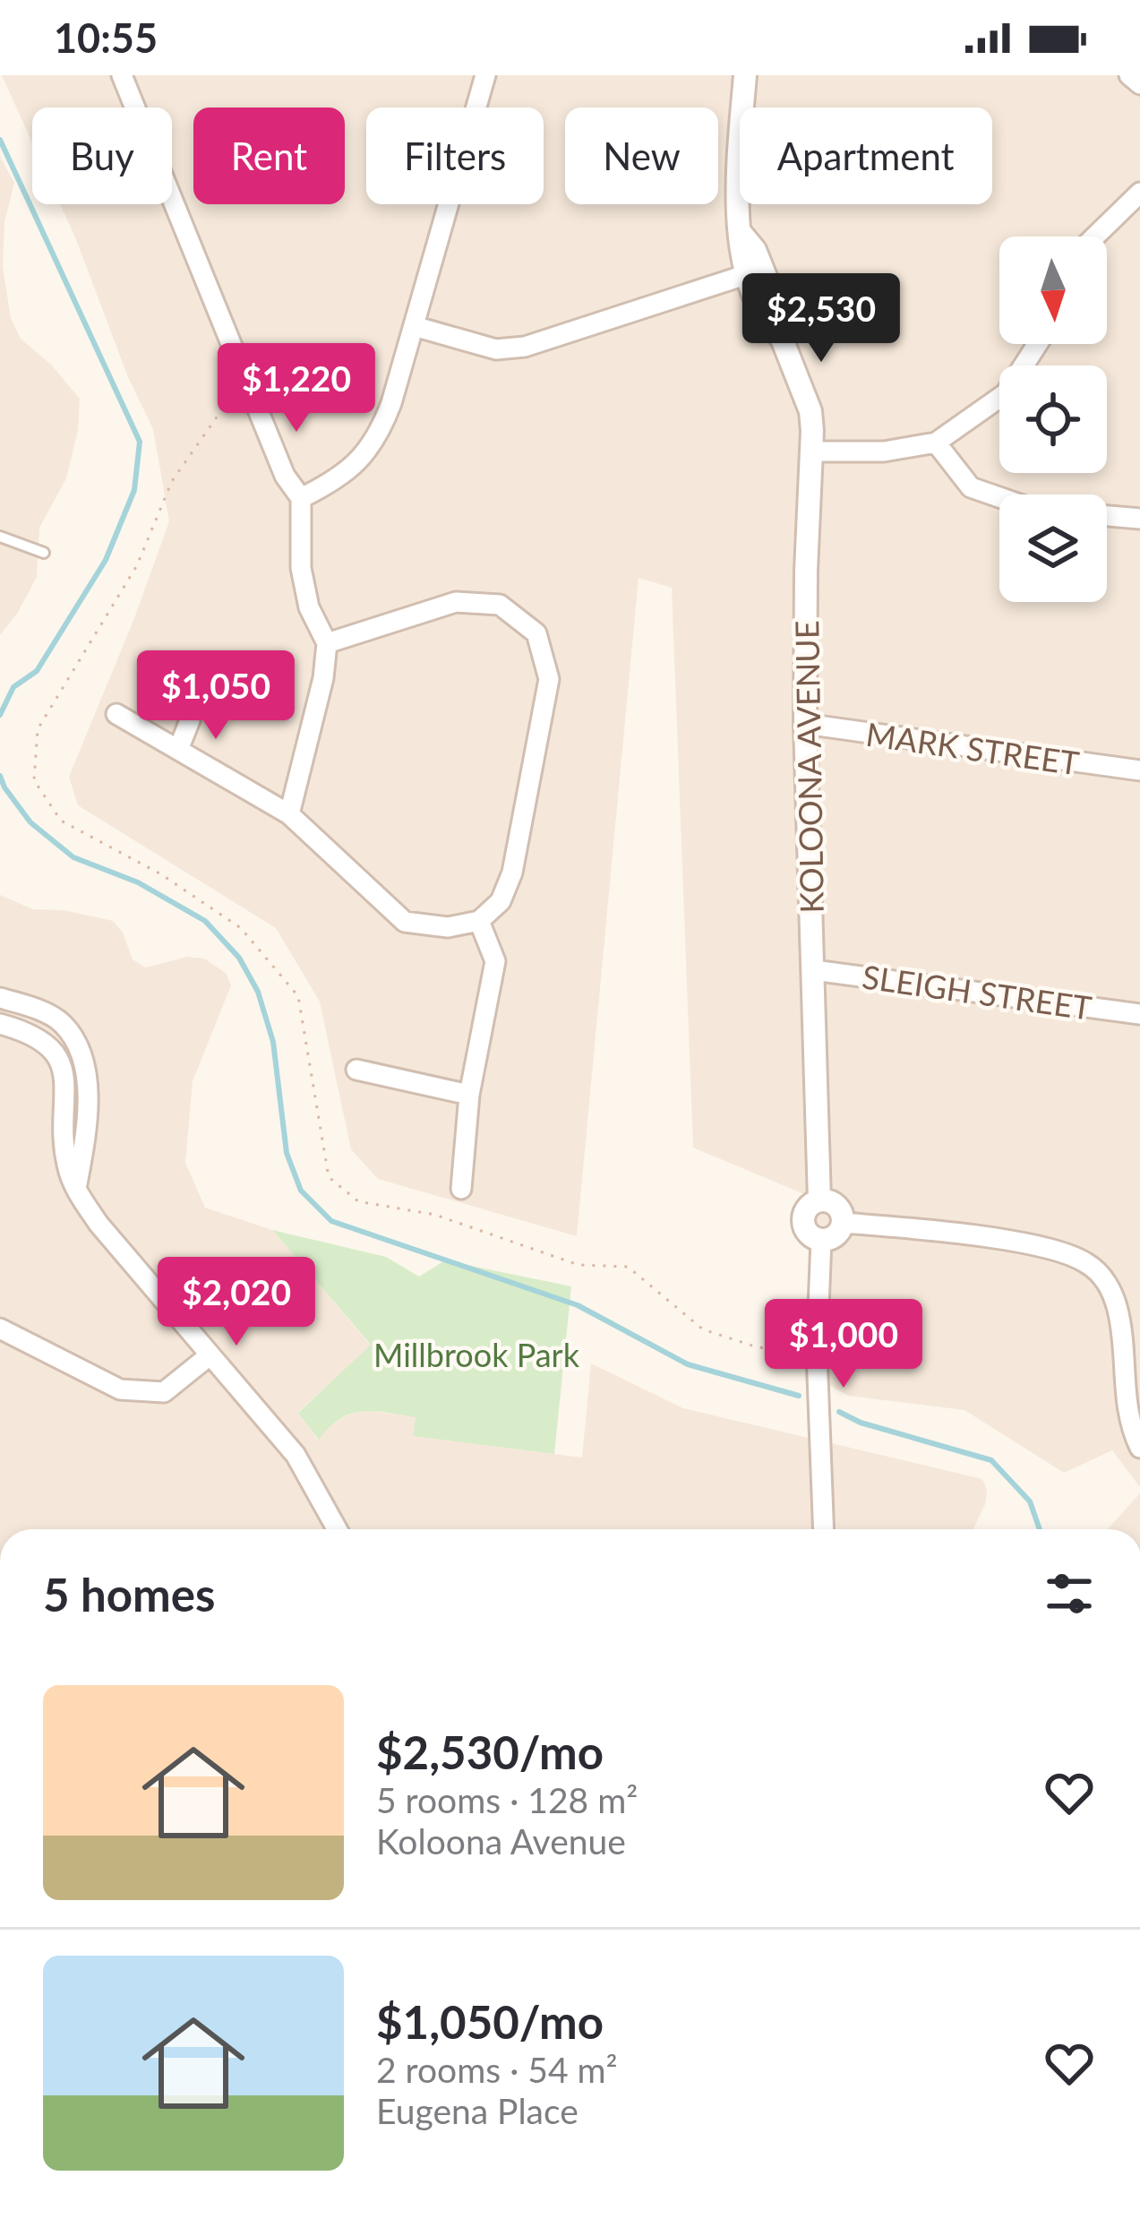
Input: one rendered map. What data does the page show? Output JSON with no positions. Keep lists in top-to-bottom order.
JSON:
{
  "streets": {
    "street": ["MARK STREET", "KOLOONA AVENUE", "SLEIGH STREET"]
  },
  "crossings": [
    ["MARK STREET", "KOLOONA AVENUE"],
    ["KOLOONA AVENUE", "SLEIGH STREET"]
  ],
  "parks": ["Millbrook Park"],
  "north": "bottom",
  "page": {
    "status": "10:55",
    "chip": [
      "Buy",
      "Rent",
      "Filters",
      "New",
      "Apartment"
    ],
    "price": [
      "$2,530",
      "$1,220",
      "$1,050",
      "$2,020",
      "$1,000"
    ],
    "heading": "5 homes",
    "list": [
      {
        "name": "$2,530/mo",
        "note": "5 rooms · 128 m² · Koloona Avenue"
      },
      {
        "name": "$1,050/mo",
        "note": "2 rooms · 54 m² · Eugena Place"
      }
    ]
  }
}
